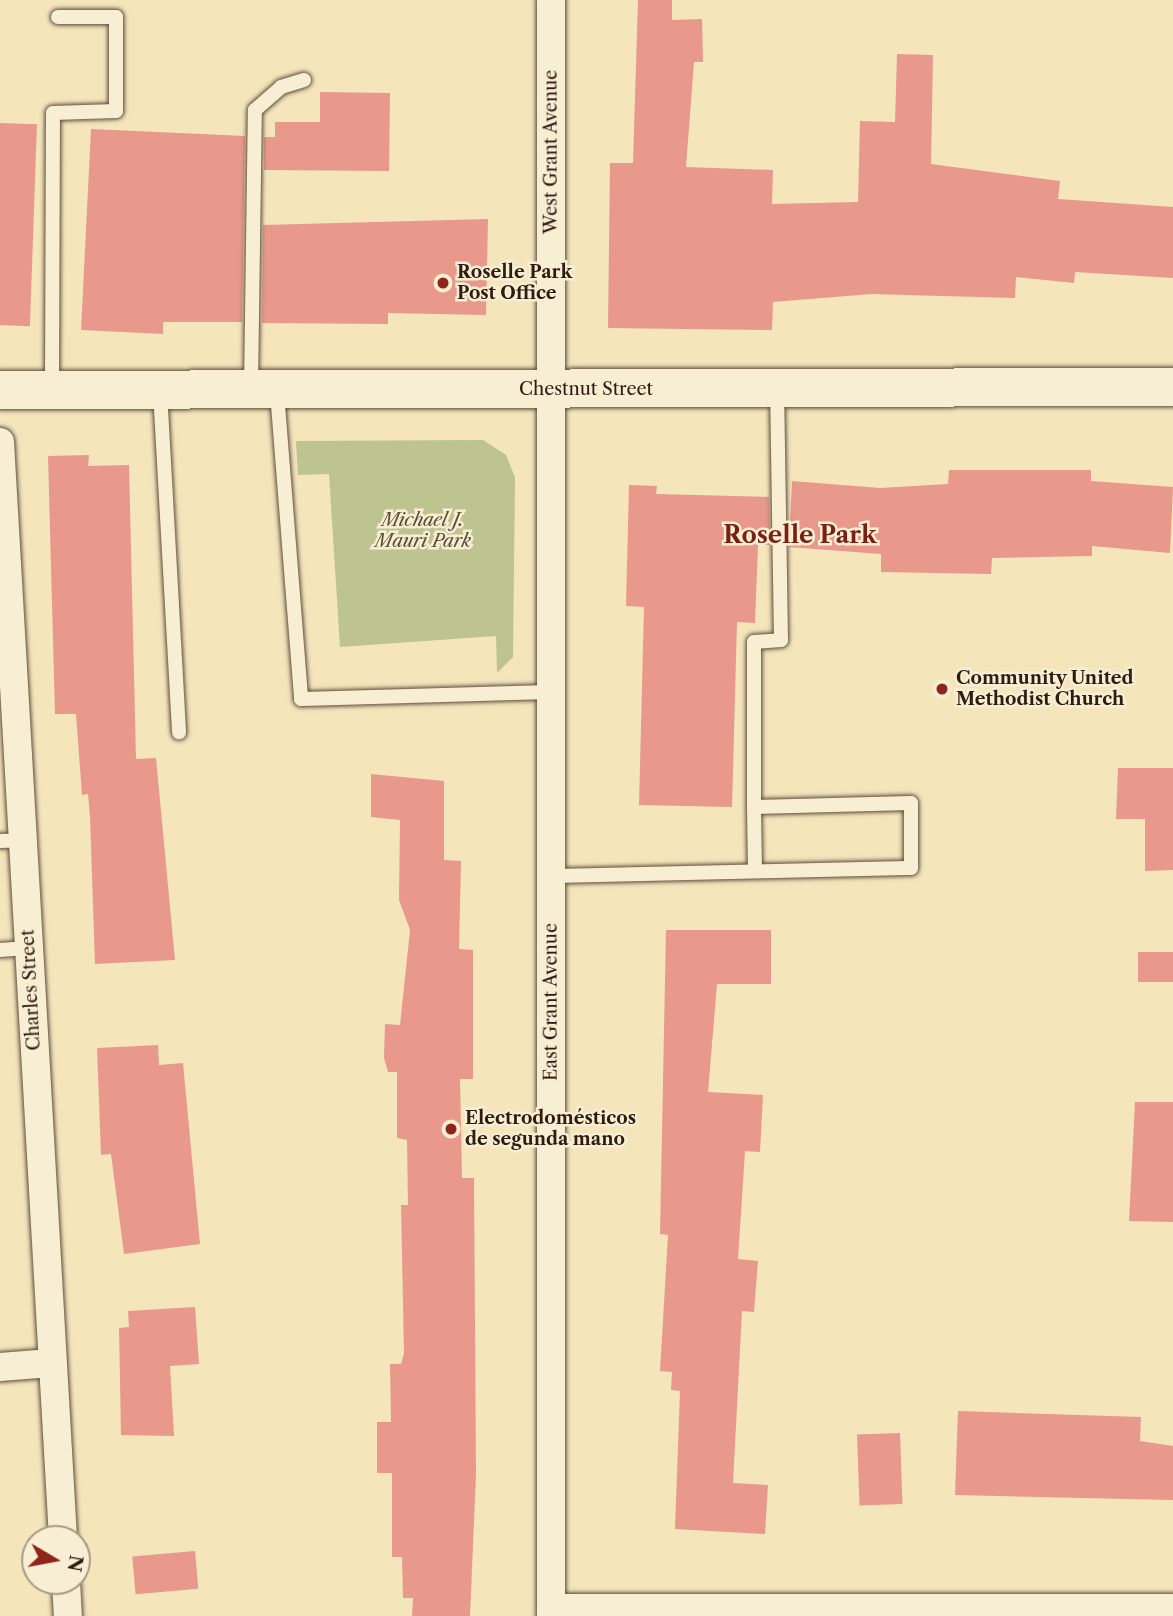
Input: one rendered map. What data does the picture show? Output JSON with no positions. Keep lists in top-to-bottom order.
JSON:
{
  "streets": {
    "street": [
      "West Grant Avenue",
      "Chestnut Street",
      "Charles Street",
      "East Grant Avenue"
    ]
  },
  "crossings": [
    ["West Grant Avenue", "Chestnut Street"],
    ["West Grant Avenue", "East Grant Avenue"],
    ["Chestnut Street", "East Grant Avenue"]
  ],
  "districts": ["Roselle Park"],
  "parks": ["Michael J. Mauri Park"],
  "places": ["Roselle Park Post Office", "Community United Methodist Church", "Electrodomésticos de segunda mano"],
  "north": "right"
}
